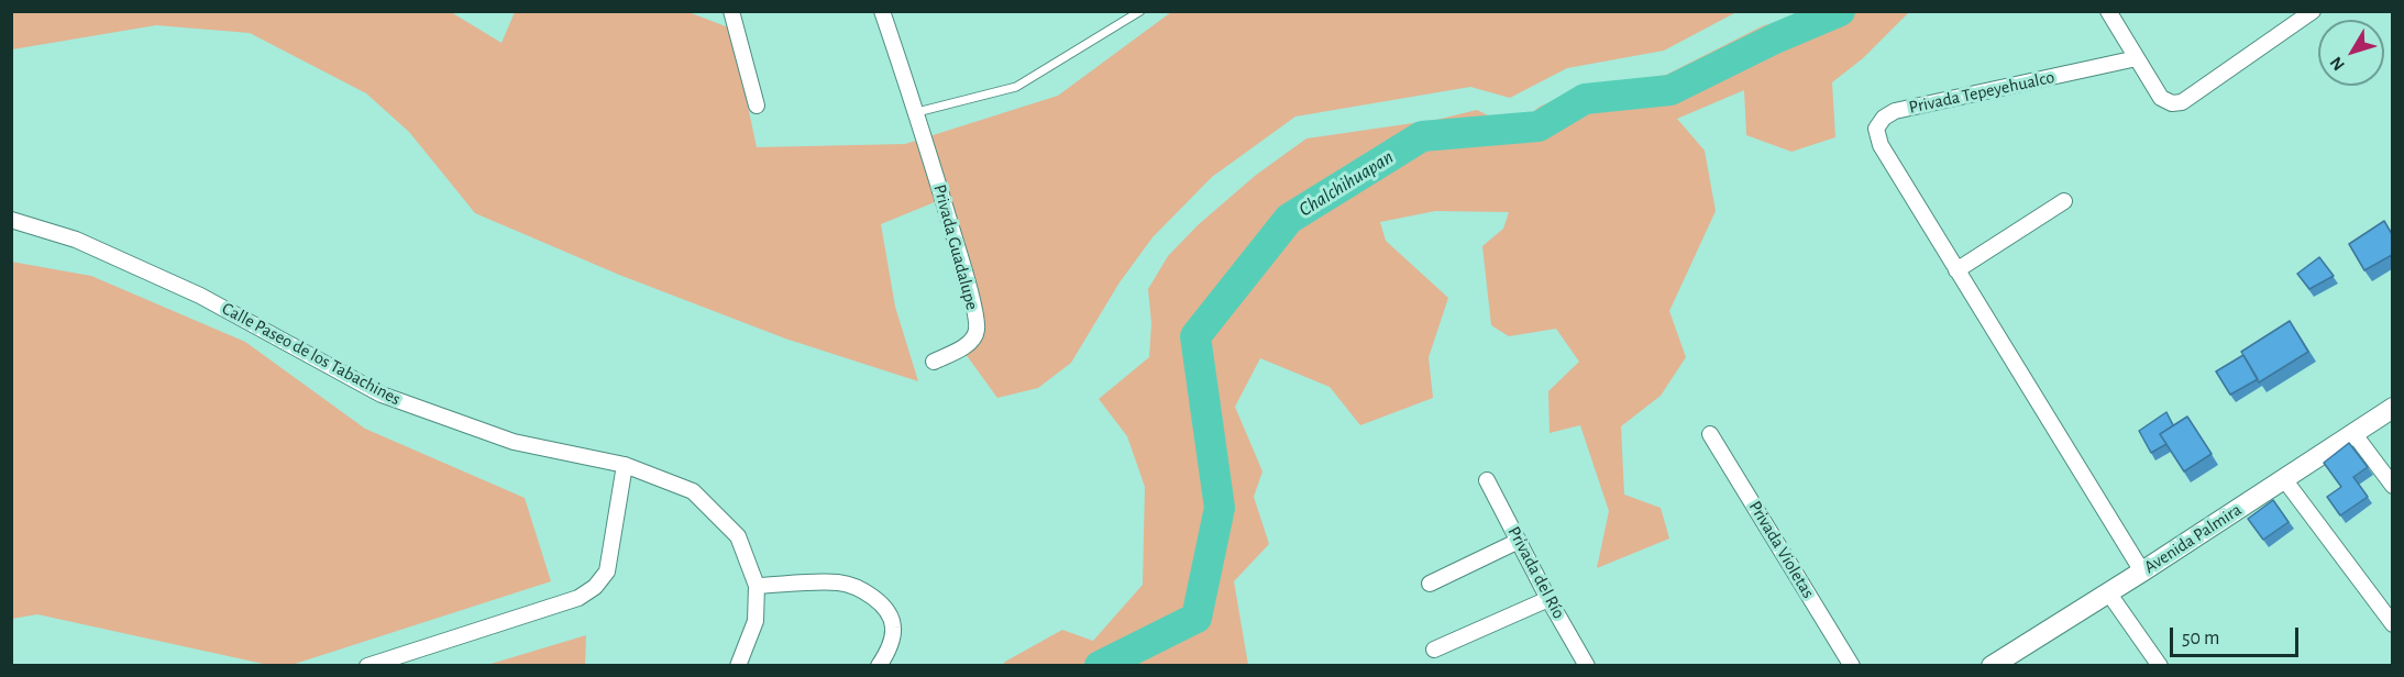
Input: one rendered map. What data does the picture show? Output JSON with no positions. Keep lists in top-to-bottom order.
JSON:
{
  "streets": {
    "main road": ["Avenida Palmira"],
    "street": [
      "Privada Tepeyehualco",
      "Privada Guadalupe",
      "Calle Paseo de los Tabachines",
      "Privada Violetas",
      "Privada del Río"
    ]
  },
  "crossings": [
    ["Privada Tepeyehualco", "Avenida Palmira"]
  ],
  "water": ["Chalchihuapan"],
  "scale_bar": "50 m",
  "north": "bottom left"
}
